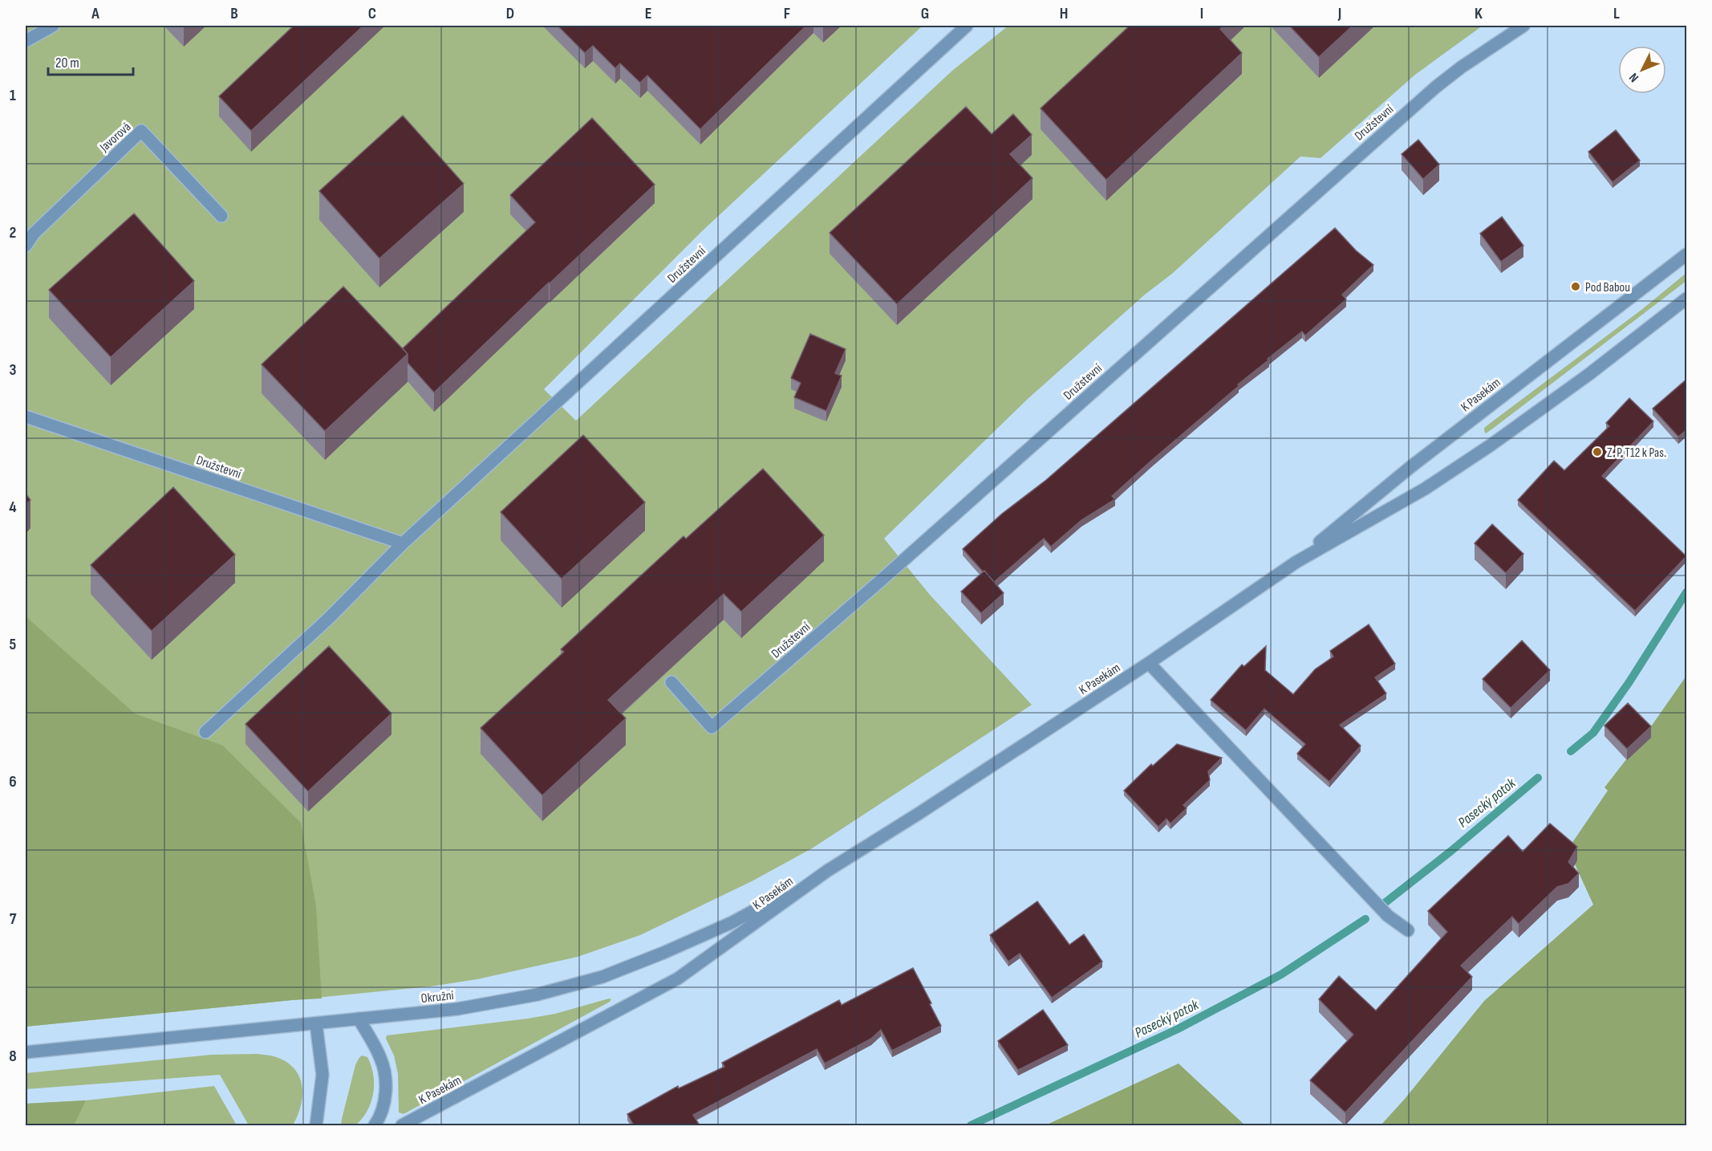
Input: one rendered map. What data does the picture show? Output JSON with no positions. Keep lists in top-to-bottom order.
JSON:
{
  "streets": {
    "street": [
      "Družstevní",
      "Javorová",
      "K Pasekám",
      "Okružní"
    ]
  },
  "crossings": [
    ["K Pasekám", "Okružní"]
  ],
  "water": ["Pasecký potok"],
  "places": ["Pod Babou", "Z. P. T12 k Pas."],
  "scale_bar": "20 m",
  "north": "bottom left",
  "grid": {
    "columns": [
      "A",
      "B",
      "C",
      "D",
      "E",
      "F",
      "G",
      "H",
      "I",
      "J",
      "K",
      "L"
    ],
    "rows": [
      "1",
      "2",
      "3",
      "4",
      "5",
      "6",
      "7",
      "8"
    ]
  }
}
